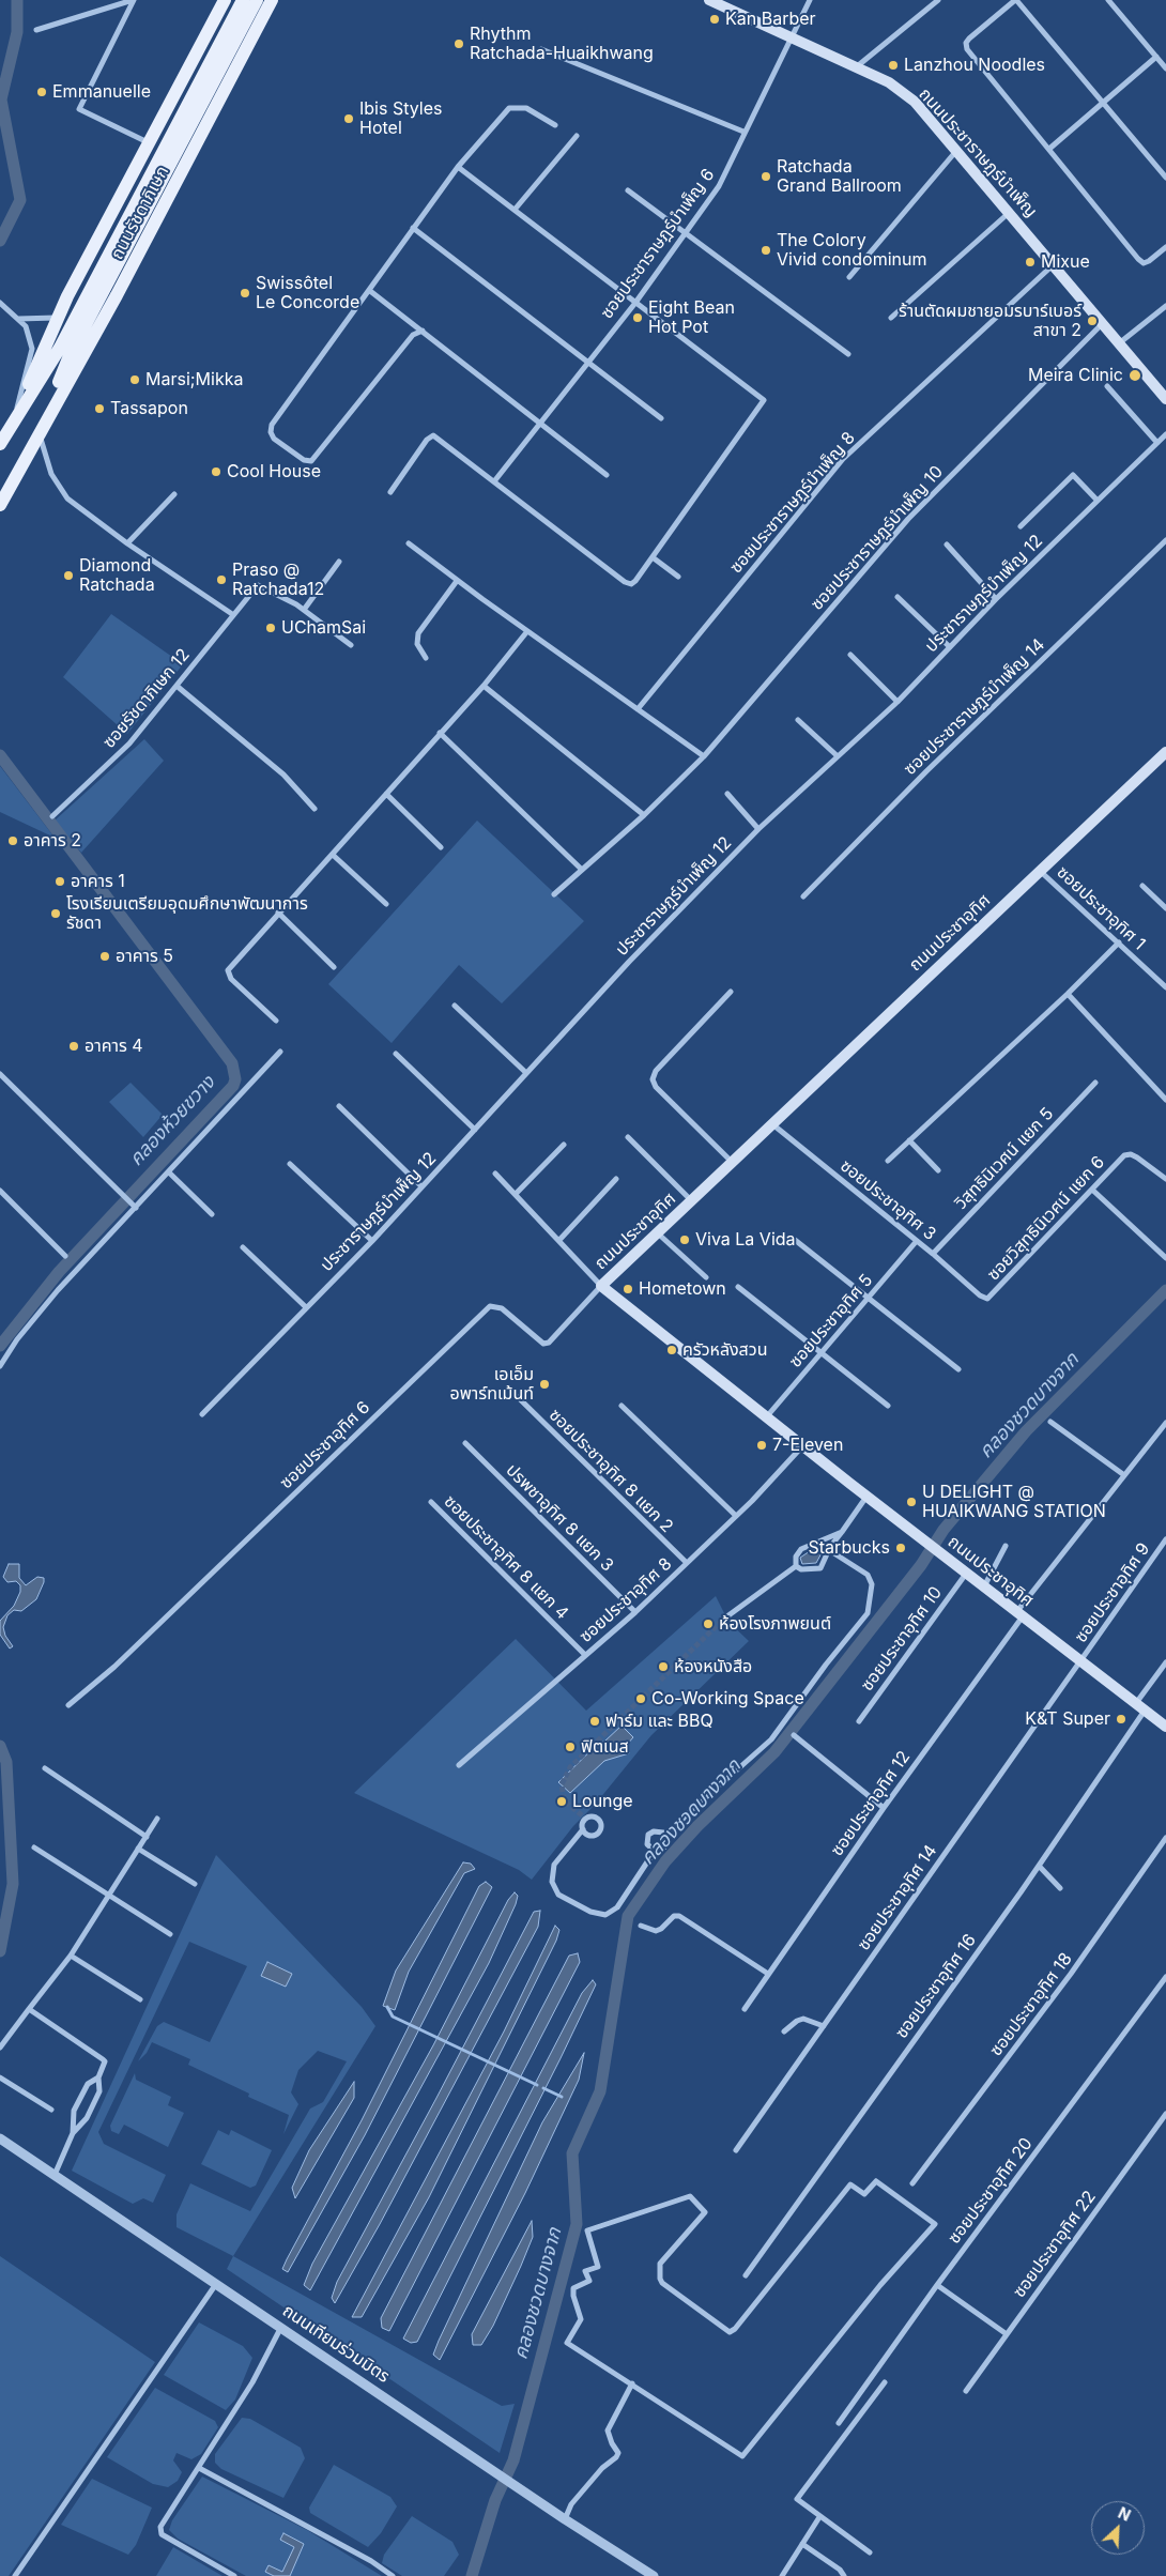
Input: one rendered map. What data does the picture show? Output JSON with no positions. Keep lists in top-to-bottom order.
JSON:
{
  "streets": {
    "main road": ["ถนนประชาราษฎร์บำเพ็ญ", "ถนนรัชดาภิเษก", "ถนนประชาอุทิศ"],
    "street": [
      "ซอยประชาราษฎร์บำเพ็ญ 6",
      "ซอยประชาราษฎร์บำเพ็ญ 8",
      "ซอยประชาราษฎร์บำเพ็ญ 10",
      "ประชาราษฎร์บำเพ็ญ 12",
      "ซอยรัชดาภิเษก 12",
      "ซอยประชาราษฎร์บำเพ็ญ 14",
      "ซอยประชาอุทิศ 1",
      "วิสุทธินิเวศน์ แยก 5",
      "ซอยประชาอุทิศ 3",
      "ซอยวิสุทธินิเวศน์ แยก 6",
      "ซอยประชาอุทิศ 5",
      "ซอยประชาอุทิศ 6",
      "ซอยประชาอุทิศ 8 แยก 2",
      "ปรพชาอุทิศ 8 แยก 3",
      "ซอยประชาอุทิศ 8 แยก 4",
      "ซอยประชาอุทิศ 9",
      "ซอยประชาอุทิศ 8",
      "ซอยประชาอุทิศ 10",
      "ซอยประชาอุทิศ 12",
      "ซอยประชาอุทิศ 14",
      "ซอยประชาอุทิศ 16",
      "ซอยประชาอุทิศ 18",
      "ซอยประชาอุทิศ 20",
      "ซอยประชาอุทิศ 22",
      "ถนนเทียมร่วมมิตร"
    ]
  },
  "crossings": [
    ["ถนนประชาราษฎร์บำเพ็ญ", "ซอยประชาราษฎร์บำเพ็ญ 6"],
    ["ถนนประชาราษฎร์บำเพ็ญ", "ซอยประชาราษฎร์บำเพ็ญ 8"],
    ["ถนนประชาราษฎร์บำเพ็ญ", "ซอยประชาราษฎร์บำเพ็ญ 10"],
    ["ซอยประชาอุทิศ 1", "ถนนประชาอุทิศ"],
    ["ถนนประชาอุทิศ", "ซอยประชาอุทิศ 3"],
    ["ถนนประชาอุทิศ", "ซอยประชาอุทิศ 5"],
    ["ถนนประชาอุทิศ", "ซอยประชาอุทิศ 6"],
    ["ถนนประชาอุทิศ", "ซอยประชาอุทิศ 9"],
    ["ถนนประชาอุทิศ", "ซอยประชาอุทิศ 8"],
    ["ถนนประชาอุทิศ", "ซอยประชาอุทิศ 10"],
    ["ถนนประชาอุทิศ", "ซอยประชาอุทิศ 12"],
    ["ถนนประชาอุทิศ", "ซอยประชาอุทิศ 14"],
    ["ถนนประชาอุทิศ", "ซอยประชาอุทิศ 16"],
    ["วิสุทธินิเวศน์ แยก 5", "ซอยประชาอุทิศ 3"],
    ["ซอยประชาอุทิศ 3", "ซอยวิสุทธินิเวศน์ แยก 6"],
    ["ซอยประชาอุทิศ 3", "ซอยประชาอุทิศ 5"],
    ["ซอยประชาอุทิศ 8 แยก 2", "ซอยประชาอุทิศ 8"],
    ["ปรพชาอุทิศ 8 แยก 3", "ซอยประชาอุทิศ 8"],
    ["ซอยประชาอุทิศ 8 แยก 4", "ซอยประชาอุทิศ 8"],
    ["ซอยประชาอุทิศ 9", "ซอยประชาอุทิศ 14"]
  ],
  "water": ["คลองห้วยขวาง", "คลองชวดบางจาก"],
  "places": [
    "Kan Barber",
    "Rhythm Ratchada-Huaikhwang",
    "Lanzhou Noodles",
    "Emmanuelle",
    "Ibis Styles Hotel",
    "Ratchada Grand Ballroom",
    "The Colory Vivid condominum",
    "Mixue",
    "Swissôtel Le Concorde",
    "Eight Bean Hot Pot",
    "ร้านตัดผมชายอมรบาร์เบอร์ สาขา 2",
    "Meira Clinic",
    "Marsi;Mikka",
    "Tassapon",
    "Cool House",
    "Diamond Ratchada",
    "Praso @ Ratchada12",
    "UChamSai",
    "อาคาร 2",
    "อาคาร 1",
    "โรงเรียนเตรียมอุดมศึกษาพัฒนาการ รัชดา",
    "อาคาร 5",
    "อาคาร 4",
    "Viva La Vida",
    "Hometown",
    "ครัวหลังสวน",
    "เอเอ็ม อพาร์ทเม้นท์",
    "7-Eleven",
    "U DELIGHT @ HUAIKWANG STATION",
    "Starbucks",
    "ห้องโรงภาพยนต์",
    "ห้องหนังสือ",
    "Co-Working Space",
    "K&T Super",
    "ฟาร์ม และ BBQ",
    "ฟิตเนส",
    "Lounge"
  ],
  "north": "top right"
}
